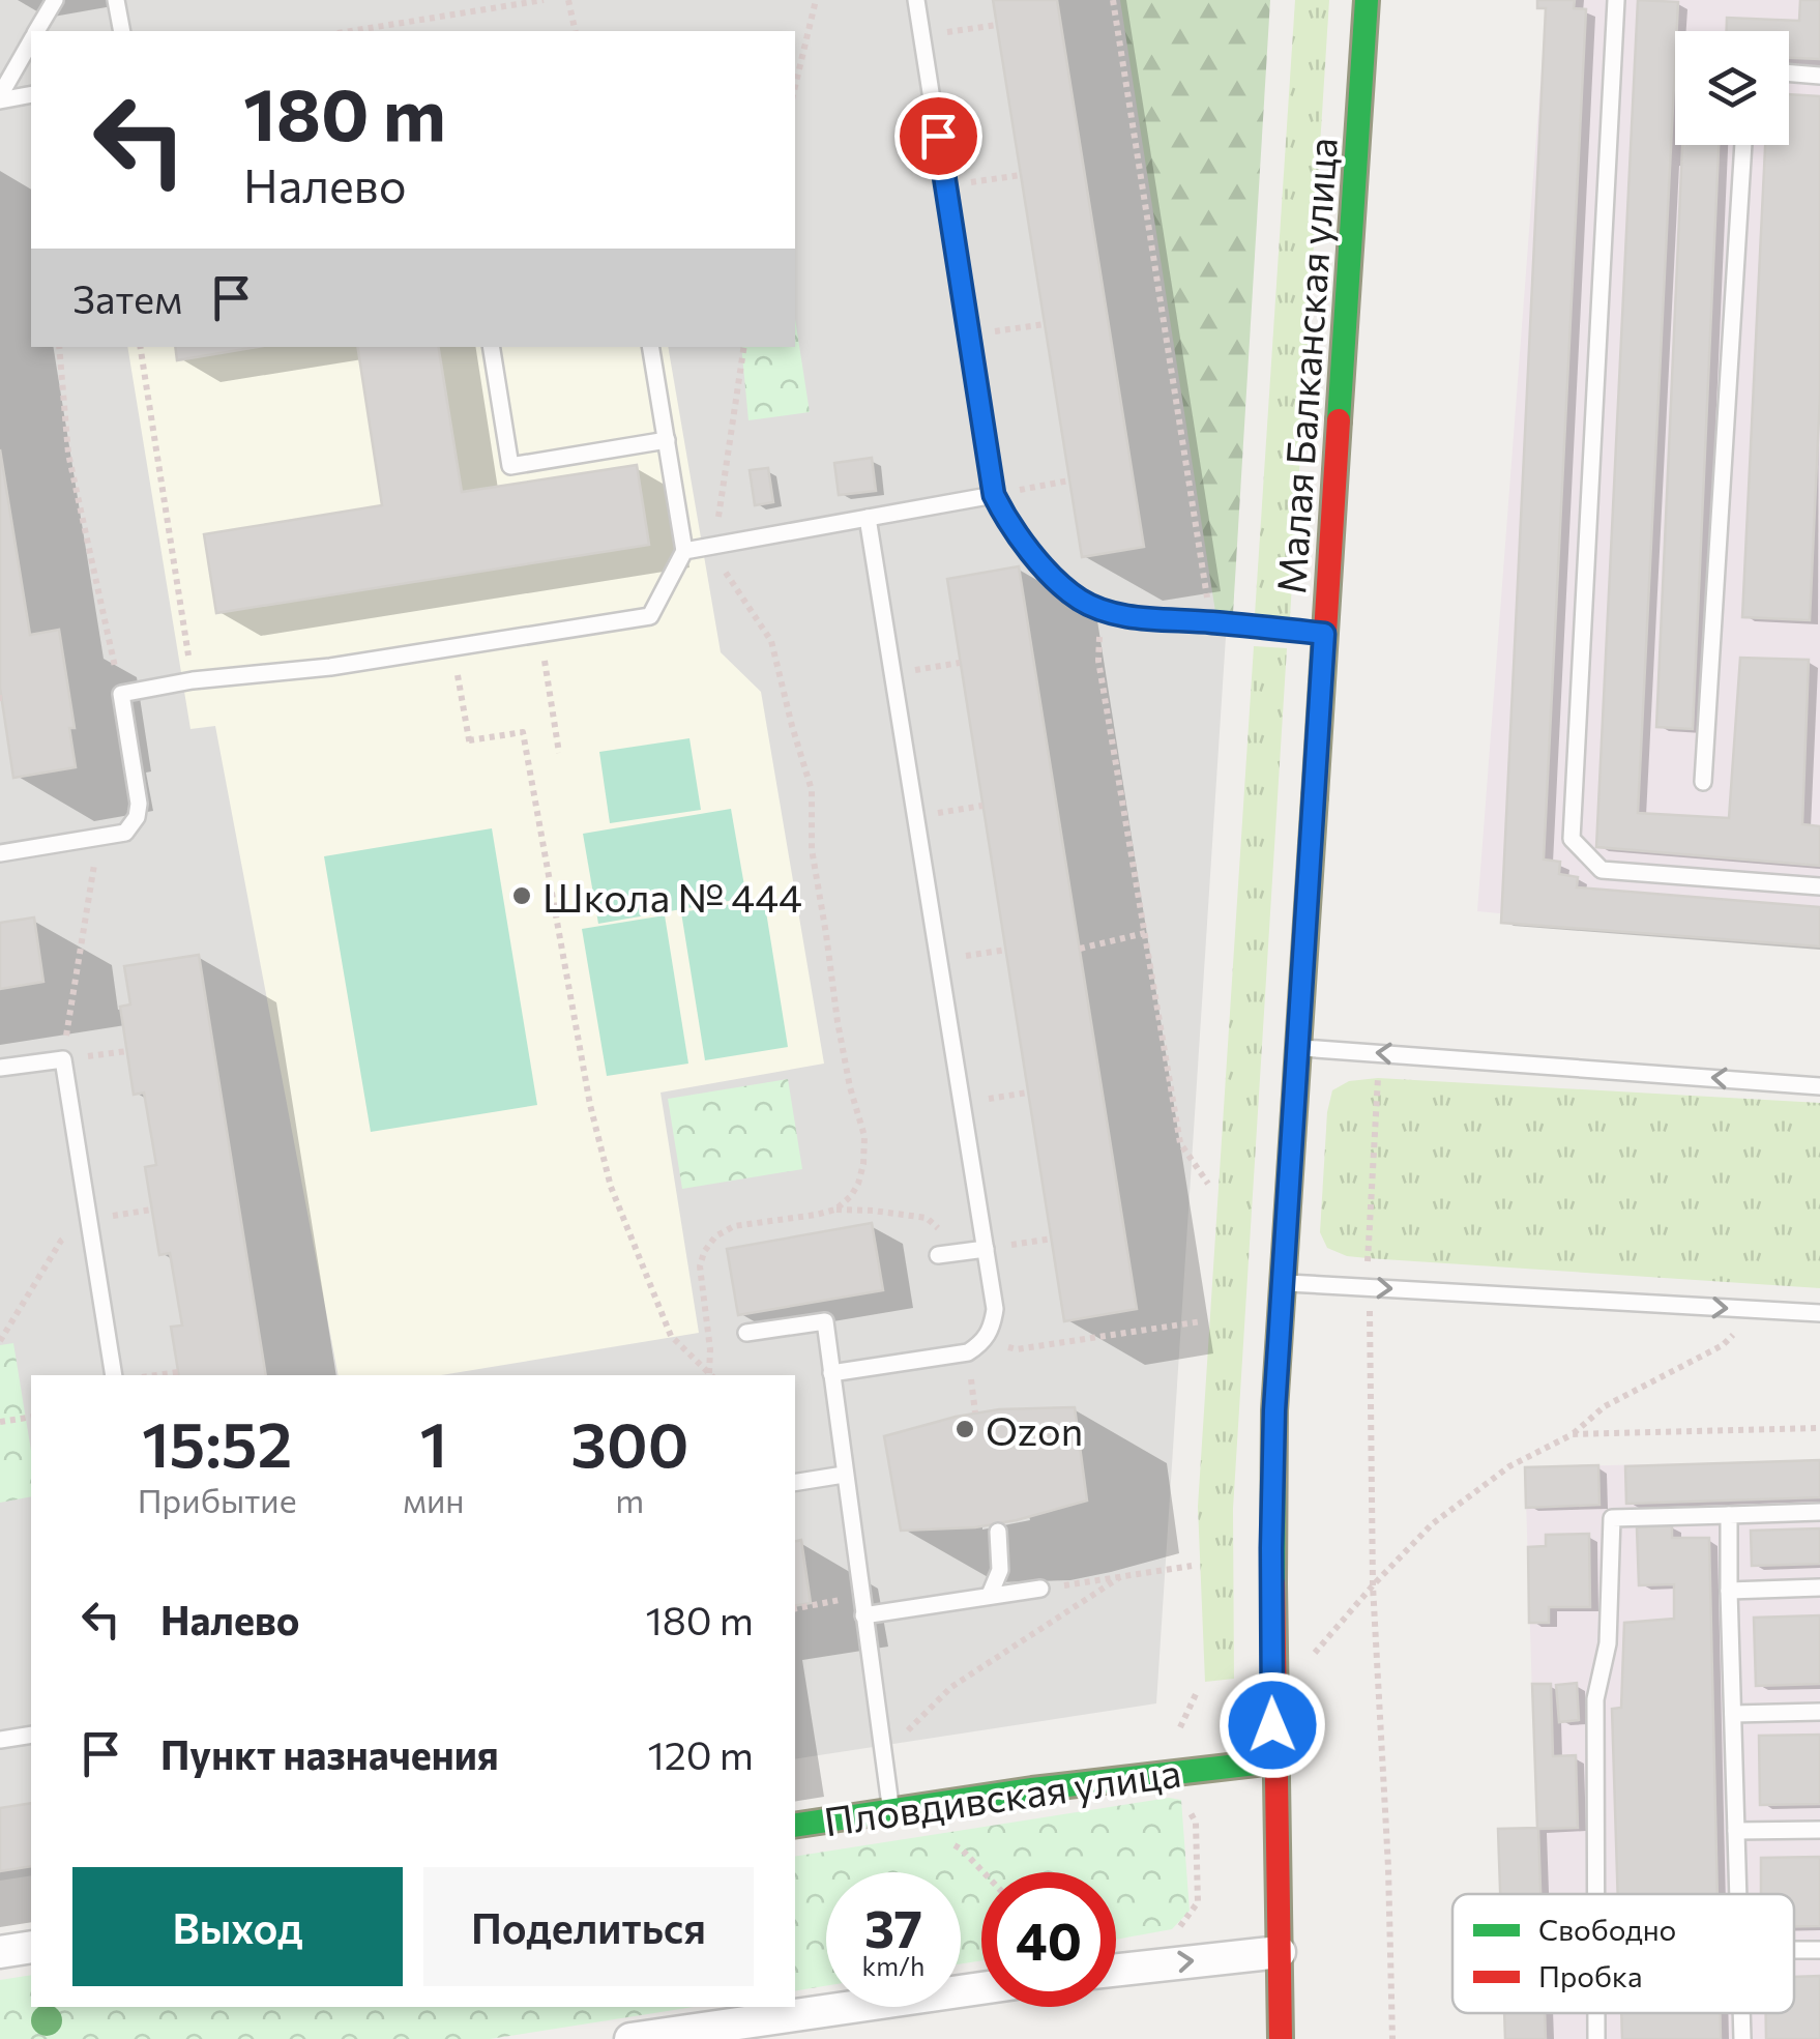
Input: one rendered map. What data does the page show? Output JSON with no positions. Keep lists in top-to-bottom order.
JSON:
{
  "streets": {
    "street": ["Малая Балканская улица", "Пловдивская улица"]
  },
  "crossings": [
    ["Малая Балканская улица", "Пловдивская улица"]
  ],
  "places": ["Школа № 444", "Ozon"],
  "legend": ["Свободно", "Пробка"],
  "page": {
    "turn": ["180 m", "Налево"],
    "then": "Затем",
    "eta": [
      "15:52",
      "Прибытие",
      "1",
      "мин",
      "300",
      "m"
    ],
    "list": [
      {
        "name": "Налево",
        "value": "180 m"
      },
      {
        "name": "Пункт назначения",
        "value": "120 m"
      }
    ],
    "buttons": ["Выход", "Поделиться"],
    "speed": "37 km/h",
    "limit": "40"
  }
}
